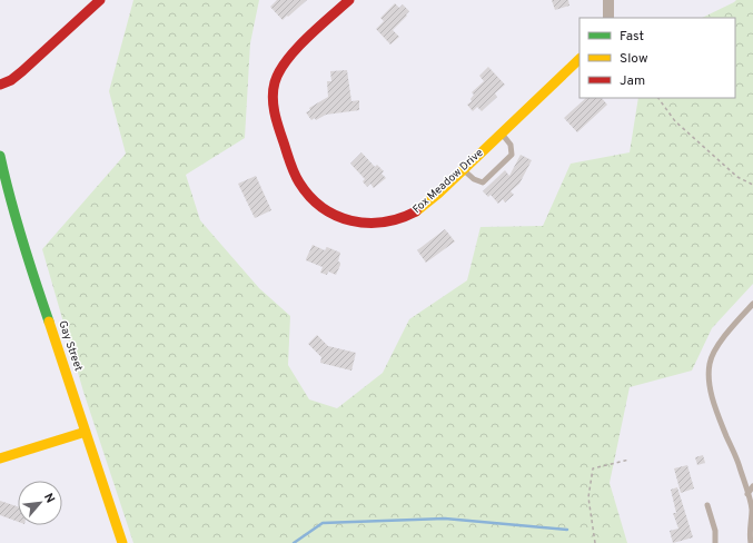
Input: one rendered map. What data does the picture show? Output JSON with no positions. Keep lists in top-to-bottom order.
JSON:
{
  "streets": {
    "street": ["Fox Meadow Drive", "Gay Street"]
  },
  "legend": ["Fast", "Slow", "Jam"],
  "north": "top right"
}
